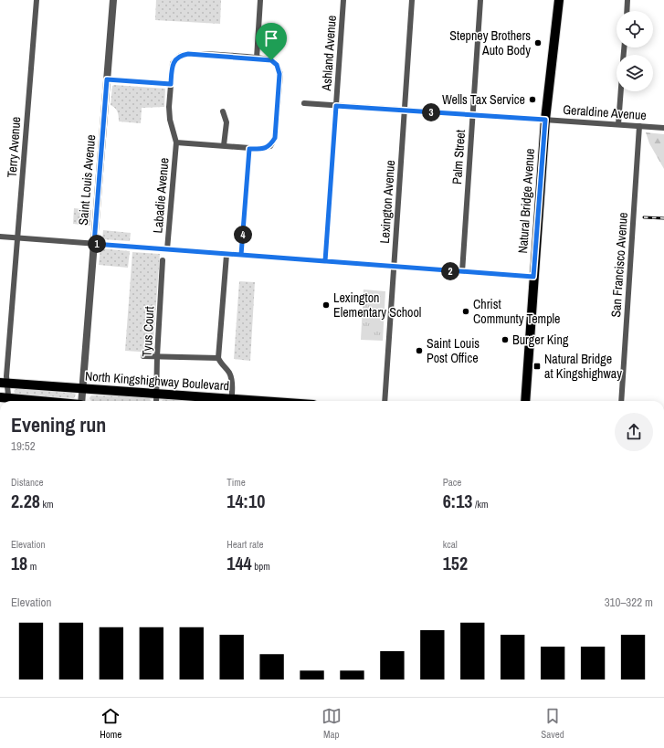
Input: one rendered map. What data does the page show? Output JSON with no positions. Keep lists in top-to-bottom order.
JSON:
{
  "streets": {
    "main road": ["Natural Bridge Avenue", "North Kingshighway Boulevard"],
    "street": [
      "Ashland Avenue",
      "Geraldine Avenue",
      "Terry Avenue",
      "Palm Street",
      "Saint Louis Avenue",
      "Labadie Avenue",
      "Lexington Avenue",
      "San Francisco Avenue",
      "Tyus Court"
    ]
  },
  "crossings": [
    ["Ashland Avenue", "Geraldine Avenue"],
    ["Geraldine Avenue", "Palm Street"],
    ["Geraldine Avenue", "Natural Bridge Avenue"],
    ["Geraldine Avenue", "Lexington Avenue"],
    ["Geraldine Avenue", "San Francisco Avenue"],
    ["Terry Avenue", "North Kingshighway Boulevard"],
    ["Saint Louis Avenue", "North Kingshighway Boulevard"],
    ["Tyus Court", "North Kingshighway Boulevard"]
  ],
  "places": {
    "other": [
      "Stepney Brothers Auto Body",
      "Wells Tax Service",
      "Lexington Elementary School",
      "Christ Communty Temple",
      "Burger King",
      "Saint Louis Post Office"
    ],
    "transit": ["Natural Bridge at Kingshighway"]
  },
  "page": {
    "pins": [
      "3",
      "4",
      "1",
      "2"
    ],
    "heading": ["Evening run", "19:52"],
    "stats": [
      ["Distance", "2.28 km"],
      ["Time", "14:10"],
      ["Pace", "6:13 /km"],
      ["Elevation", "18 m"],
      ["Heart rate", "144 bpm"],
      ["kcal", "152"]
    ],
    "chart": ["Elevation", "310–322 m"],
    "tabs": ["Home", "Map", "Saved"]
  }
}
